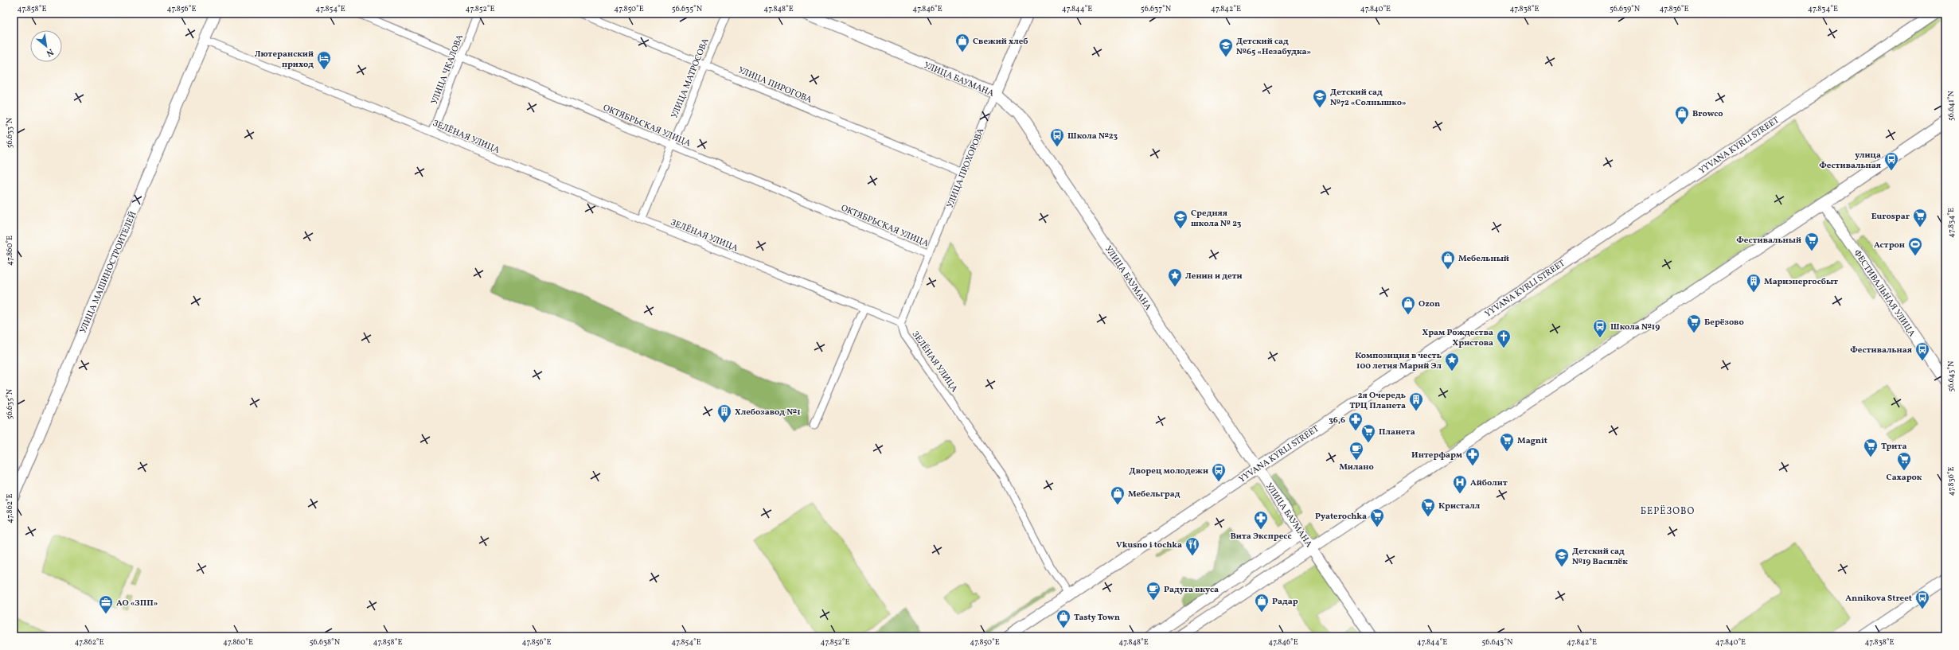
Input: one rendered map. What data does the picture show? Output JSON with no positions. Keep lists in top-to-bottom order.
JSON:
{
  "streets": {
    "main road": ["УЛИЦА БАУМАНА", "YYVANA KYRLI STREET"],
    "street": [
      "УЛИЦА ЧКАЛОВА",
      "УЛИЦА МАТРОСОВА",
      "УЛИЦА ПИРОГОВА",
      "ОКТЯБРЬСКАЯ УЛИЦА",
      "ЗЕЛЁНАЯ УЛИЦА",
      "УЛИЦА ПРОХОРОВА",
      "УЛИЦА МАШИНОСТРОИТЕЛЕЙ",
      "ФЕСТИВАЛЬНАЯ УЛИЦА"
    ]
  },
  "crossings": [
    ["УЛИЦА ЧКАЛОВА", "ОКТЯБРЬСКАЯ УЛИЦА"],
    ["УЛИЦА ЧКАЛОВА", "ЗЕЛЁНАЯ УЛИЦА"],
    ["УЛИЦА МАТРОСОВА", "УЛИЦА ПИРОГОВА"],
    ["УЛИЦА МАТРОСОВА", "ОКТЯБРЬСКАЯ УЛИЦА"],
    ["УЛИЦА МАТРОСОВА", "ЗЕЛЁНАЯ УЛИЦА"],
    ["УЛИЦА БАУМАНА", "YYVANA KYRLI STREET"],
    ["УЛИЦА БАУМАНА", "УЛИЦА ПРОХОРОВА"],
    ["УЛИЦА ПИРОГОВА", "УЛИЦА ПРОХОРОВА"],
    ["ОКТЯБРЬСКАЯ УЛИЦА", "УЛИЦА ПРОХОРОВА"],
    ["ЗЕЛЁНАЯ УЛИЦА", "YYVANA KYRLI STREET"],
    ["ЗЕЛЁНАЯ УЛИЦА", "УЛИЦА ПРОХОРОВА"],
    ["ЗЕЛЁНАЯ УЛИЦА", "УЛИЦА МАШИНОСТРОИТЕЛЕЙ"]
  ],
  "districts": ["БЕРЁЗОВО"],
  "places": {
    "shop": [
      "Свежий хлеб",
      "Browco",
      "Мебельный",
      "Ozon",
      "Мебельград",
      "Радар",
      "Tasty Town"
    ],
    "school or university": [
      "Детский сад №65 «Незабудка»",
      "Детский сад №72 «Солнышко»",
      "Средняя школа № 23",
      "Детский сад №19 Василёк"
    ],
    "hotel": ["Лютеранский приход"],
    "bus stop": [
      "Школа №23",
      "улица Фестивальная",
      "Школа №19",
      "Фестивальная",
      "Дворец молодежи",
      "Annikova Street"
    ],
    "supermarket": [
      "Eurospar",
      "Фестивальный",
      "Берёзово",
      "Планета",
      "Magnit",
      "Трита",
      "Сахарок",
      "Кристалл",
      "Pyaterochka"
    ],
    "sports": ["Астрон"],
    "place": ["Ленин и дети", "Композиция в честь 100 летия Марий Эл"],
    "building": ["Мариэнергосбыт", "2я Очередь ТРЦ Планета", "Хлебозавод №1"],
    "church": ["Храм Рождества Христова"],
    "pharmacy": ["36,6", "Интерфарм", "Вита Экспресс"],
    "cafe": ["Милано", "Радуга вкуса"],
    "hospital": ["Айболит"],
    "restaurant": ["Vkusno i tochka"],
    "office": ["АО «ЗПП»"]
  },
  "north": "bottom right",
  "coordinates": [
    "47.858°E",
    "47.856°E",
    "47.854°E",
    "47.852°E",
    "47.850°E",
    "56.635°N",
    "47.848°E",
    "47.846°E",
    "47.844°E",
    "56.637°N",
    "47.842°E",
    "47.840°E",
    "47.838°E",
    "56.639°N",
    "47.836°E",
    "47.834°E",
    "56.641°N",
    "56.633°N",
    "47.860°E",
    "56.643°N",
    "47.862°E",
    "56.638°N"
  ]
}
